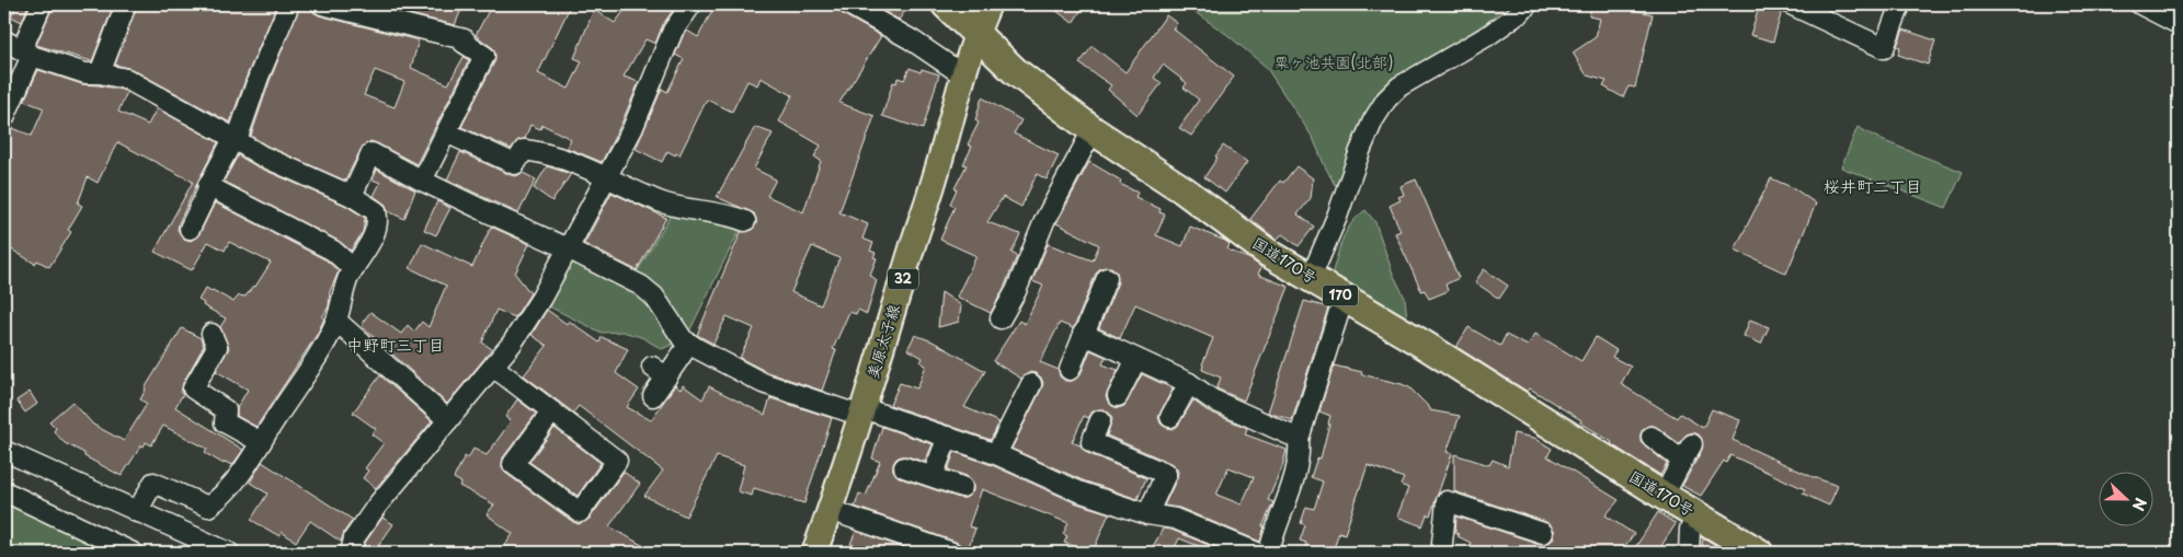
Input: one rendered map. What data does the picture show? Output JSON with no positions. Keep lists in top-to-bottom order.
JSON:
{
  "streets": {
    "highway": ["国道170号", "170"],
    "main road": ["32", "美原太子線"]
  },
  "crossings": [
    ["国道170号", "美原太子線"]
  ],
  "districts": ["桜井町二丁目", "中野町三丁目"],
  "parks": ["粟ヶ池共園(北部)"],
  "north": "right"
}
